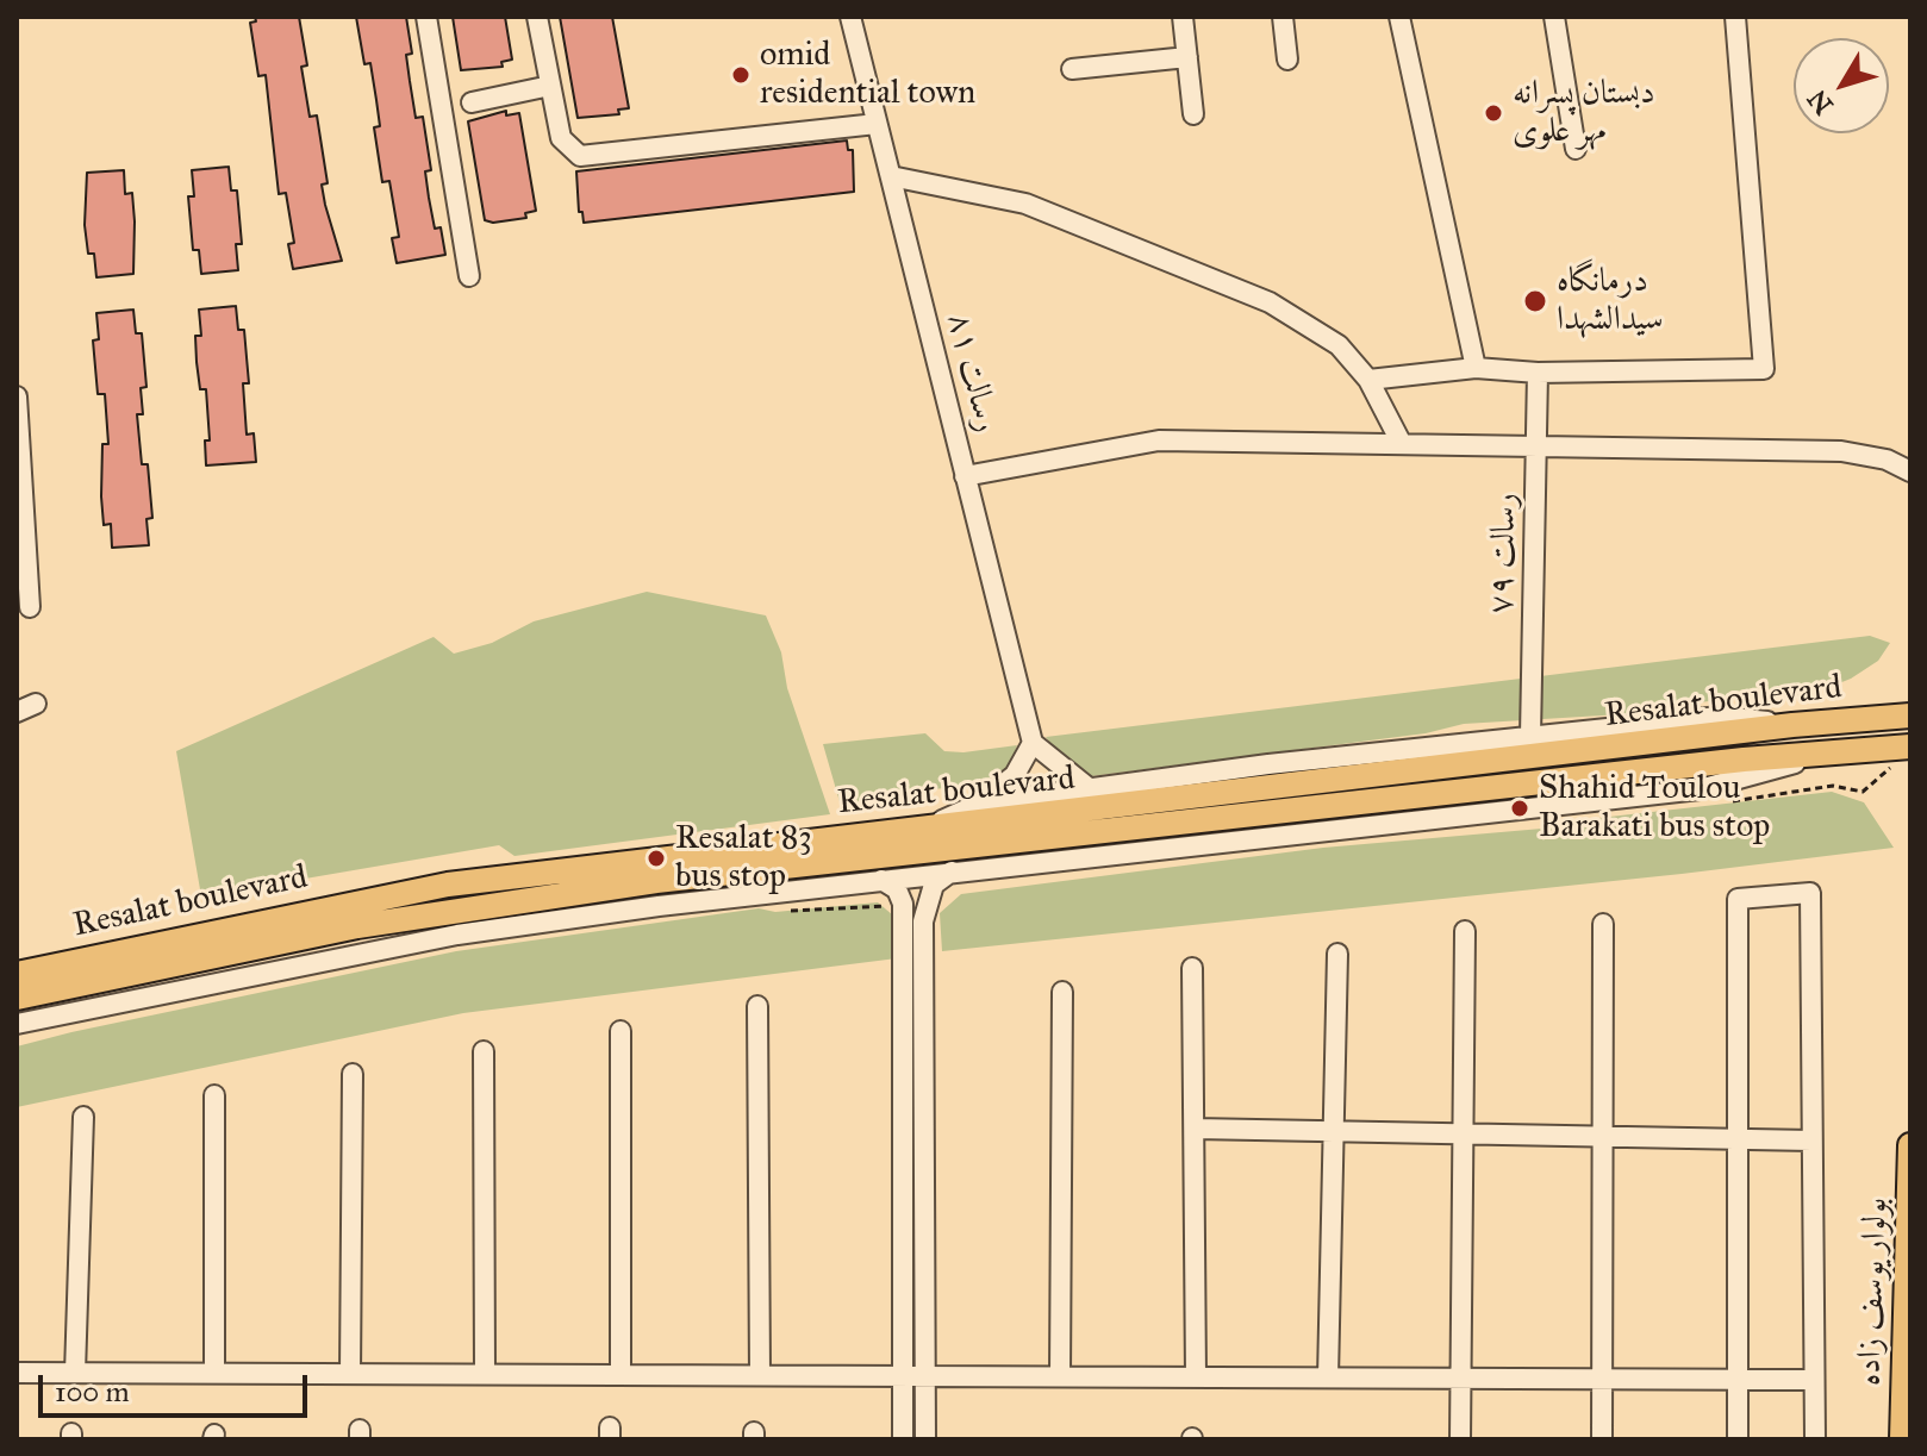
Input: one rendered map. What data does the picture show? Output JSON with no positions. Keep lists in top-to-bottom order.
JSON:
{
  "streets": {
    "main road": ["Resalat boulevard", "بولوار یوسف زاده"],
    "street": ["رسالت ۸۱", "رسالت ۷۹"]
  },
  "places": [
    "omid residential town",
    "دبستان پسرانه مهر علوی",
    "درمانگاه سیدالشهدا",
    "Shahid Toulou Barakati bus stop",
    "Resalat 83 bus stop"
  ],
  "scale_bar": "100 m",
  "north": "bottom left"
}
